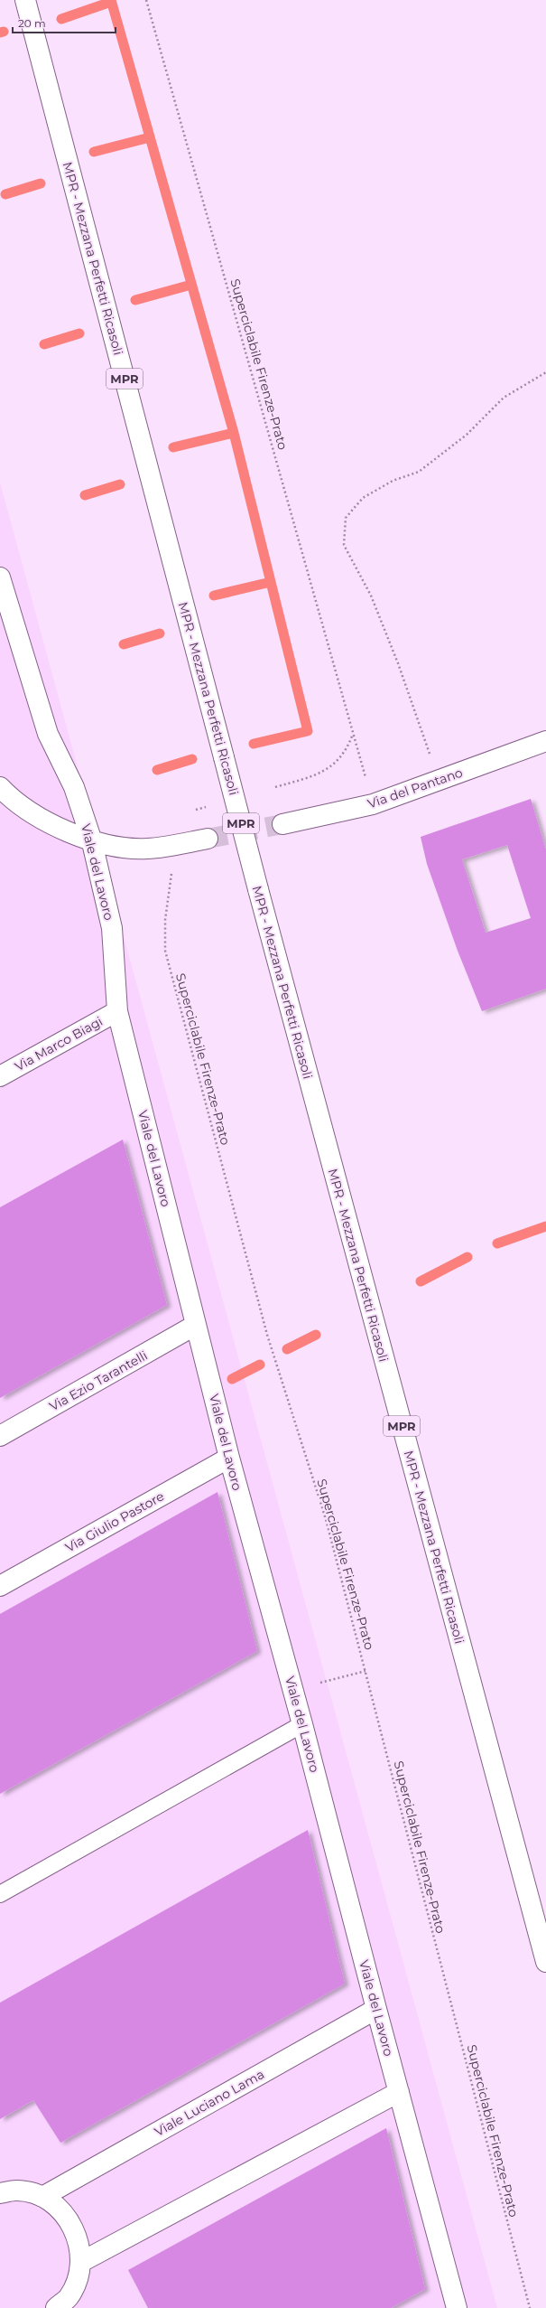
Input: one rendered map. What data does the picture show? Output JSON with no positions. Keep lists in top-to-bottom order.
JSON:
{
  "streets": {
    "street": [
      "MPR - Mezzana Perfetti Ricasoli",
      "MPR",
      "Via del Pantano",
      "Viale del Lavoro",
      "Via Marco Biagi",
      "Via Ezio Tarantelli",
      "Via Giulio Pastore",
      "Viale Luciano Lama"
    ],
    "path": ["Superciclabile Firenze-Prato"]
  },
  "crossings": [
    ["Superciclabile Firenze-Prato", "Via del Pantano"],
    ["Viale del Lavoro", "Via Marco Biagi"],
    ["Viale del Lavoro", "Via Ezio Tarantelli"],
    ["Viale del Lavoro", "Via Giulio Pastore"],
    ["Viale del Lavoro", "Viale Luciano Lama"]
  ],
  "scale_bar": "20 m"
}
